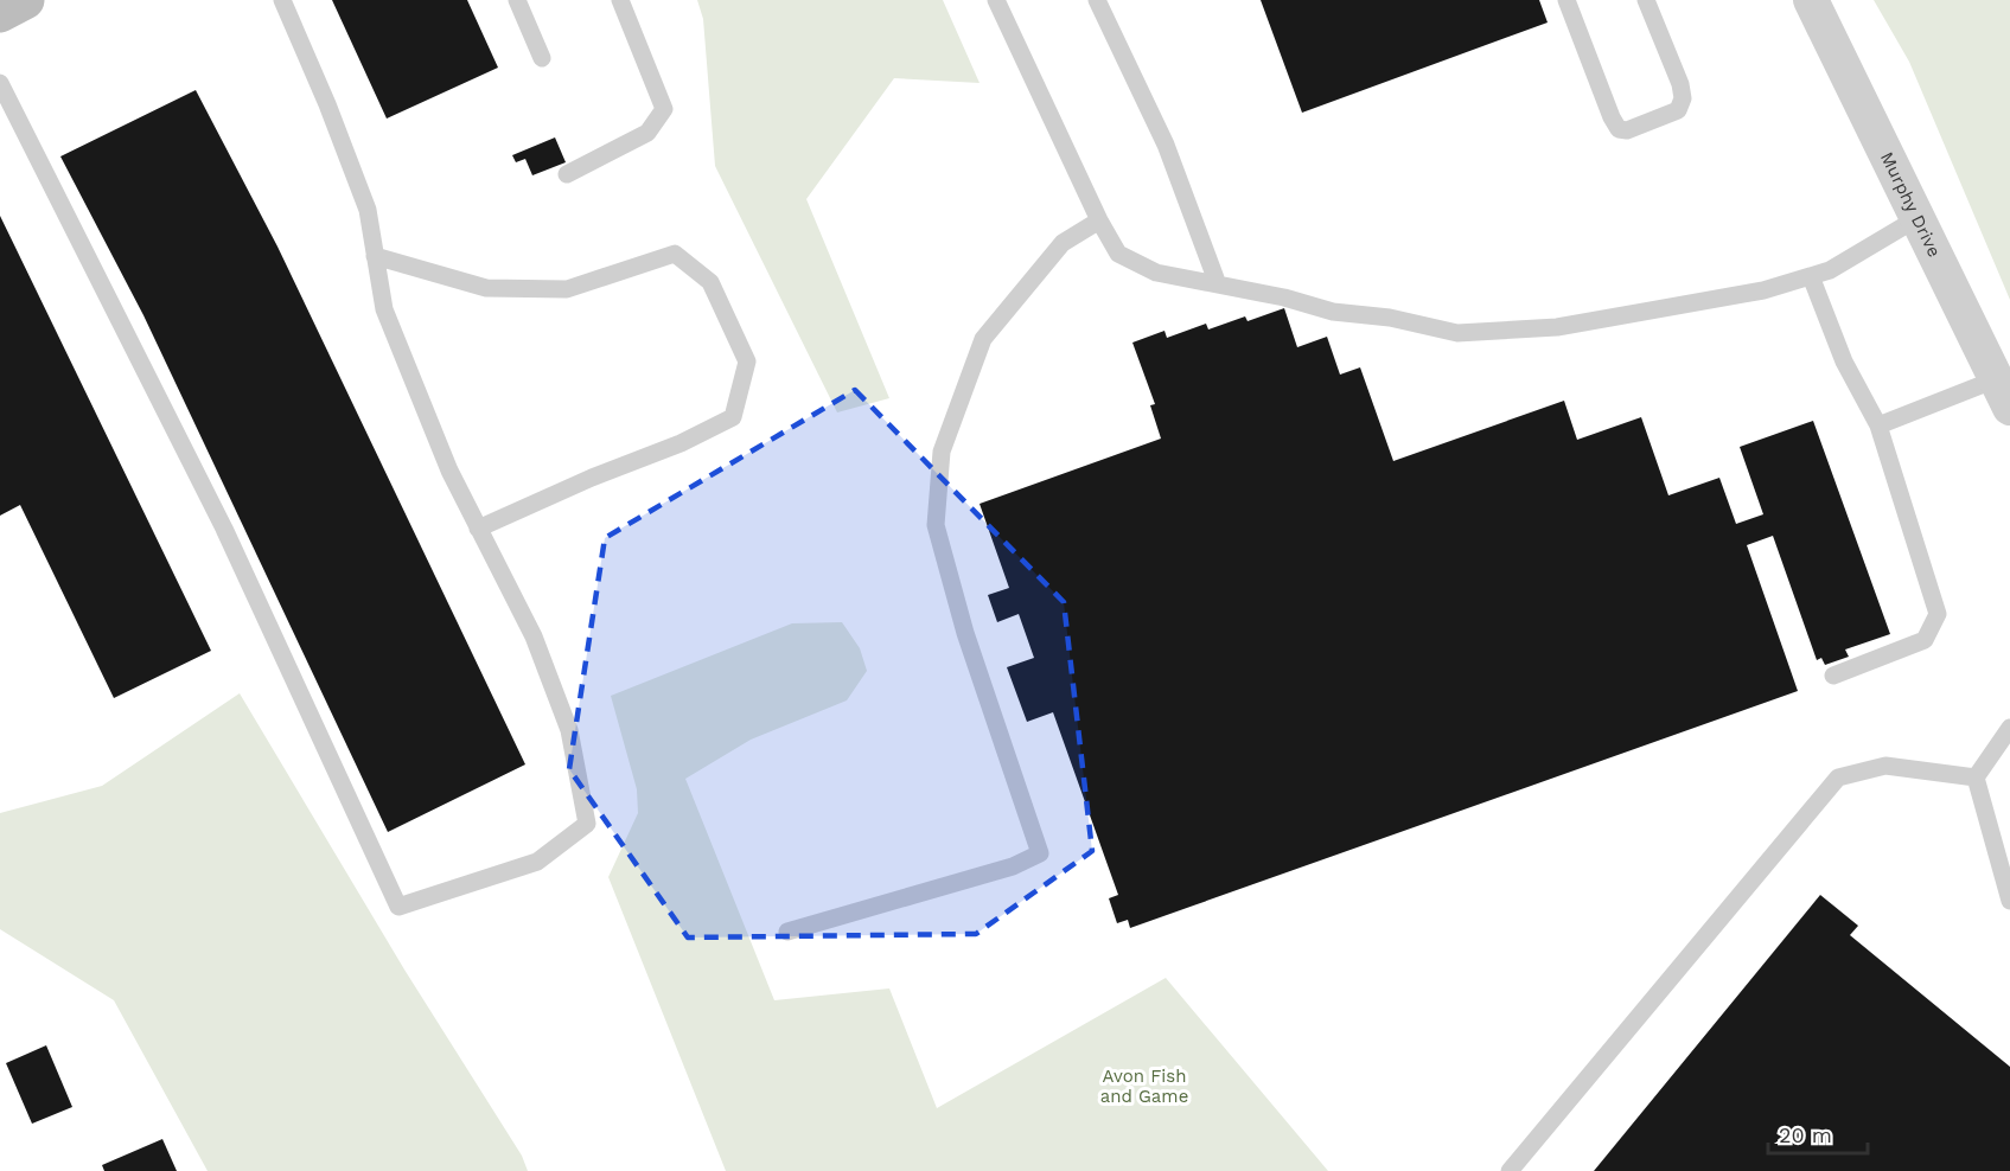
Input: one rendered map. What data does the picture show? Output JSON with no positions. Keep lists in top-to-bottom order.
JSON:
{
  "streets": {
    "street": ["Murphy Drive"]
  },
  "parks": ["Avon Fish and Game"],
  "scale_bar": "20 m"
}
